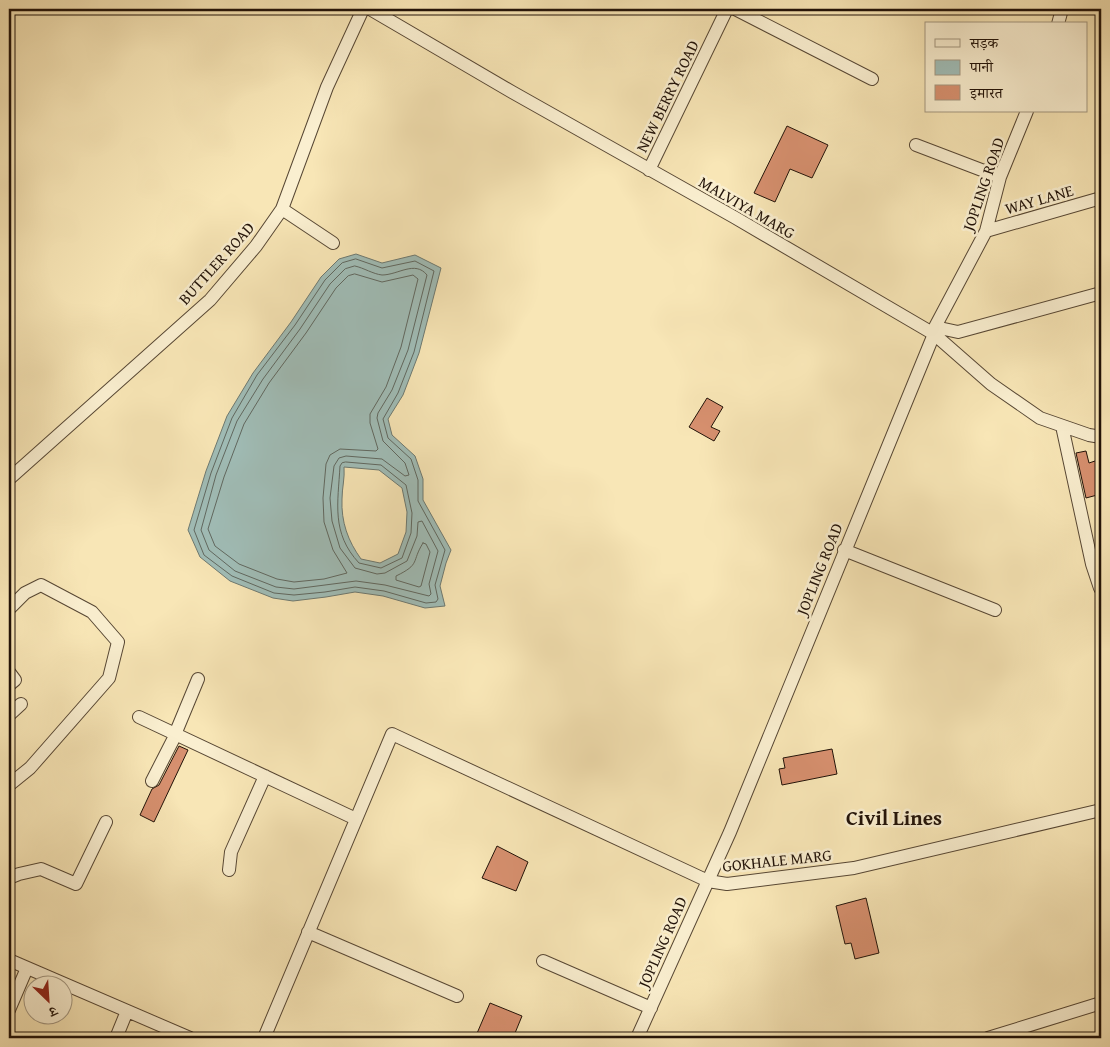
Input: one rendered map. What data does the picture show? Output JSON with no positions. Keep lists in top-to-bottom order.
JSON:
{
  "streets": {
    "street": [
      "NEW BERRY ROAD",
      "JOPLING ROAD",
      "WAY LANE",
      "MALVIYA MARG",
      "BUTTLER ROAD",
      "GOKHALE MARG"
    ]
  },
  "crossings": [
    ["NEW BERRY ROAD", "MALVIYA MARG"],
    ["JOPLING ROAD", "WAY LANE"],
    ["JOPLING ROAD", "MALVIYA MARG"],
    ["JOPLING ROAD", "GOKHALE MARG"]
  ],
  "districts": ["Civil Lines"],
  "legend": ["सड़क", "पानी", "इमारत"],
  "north": "bottom right"
}
